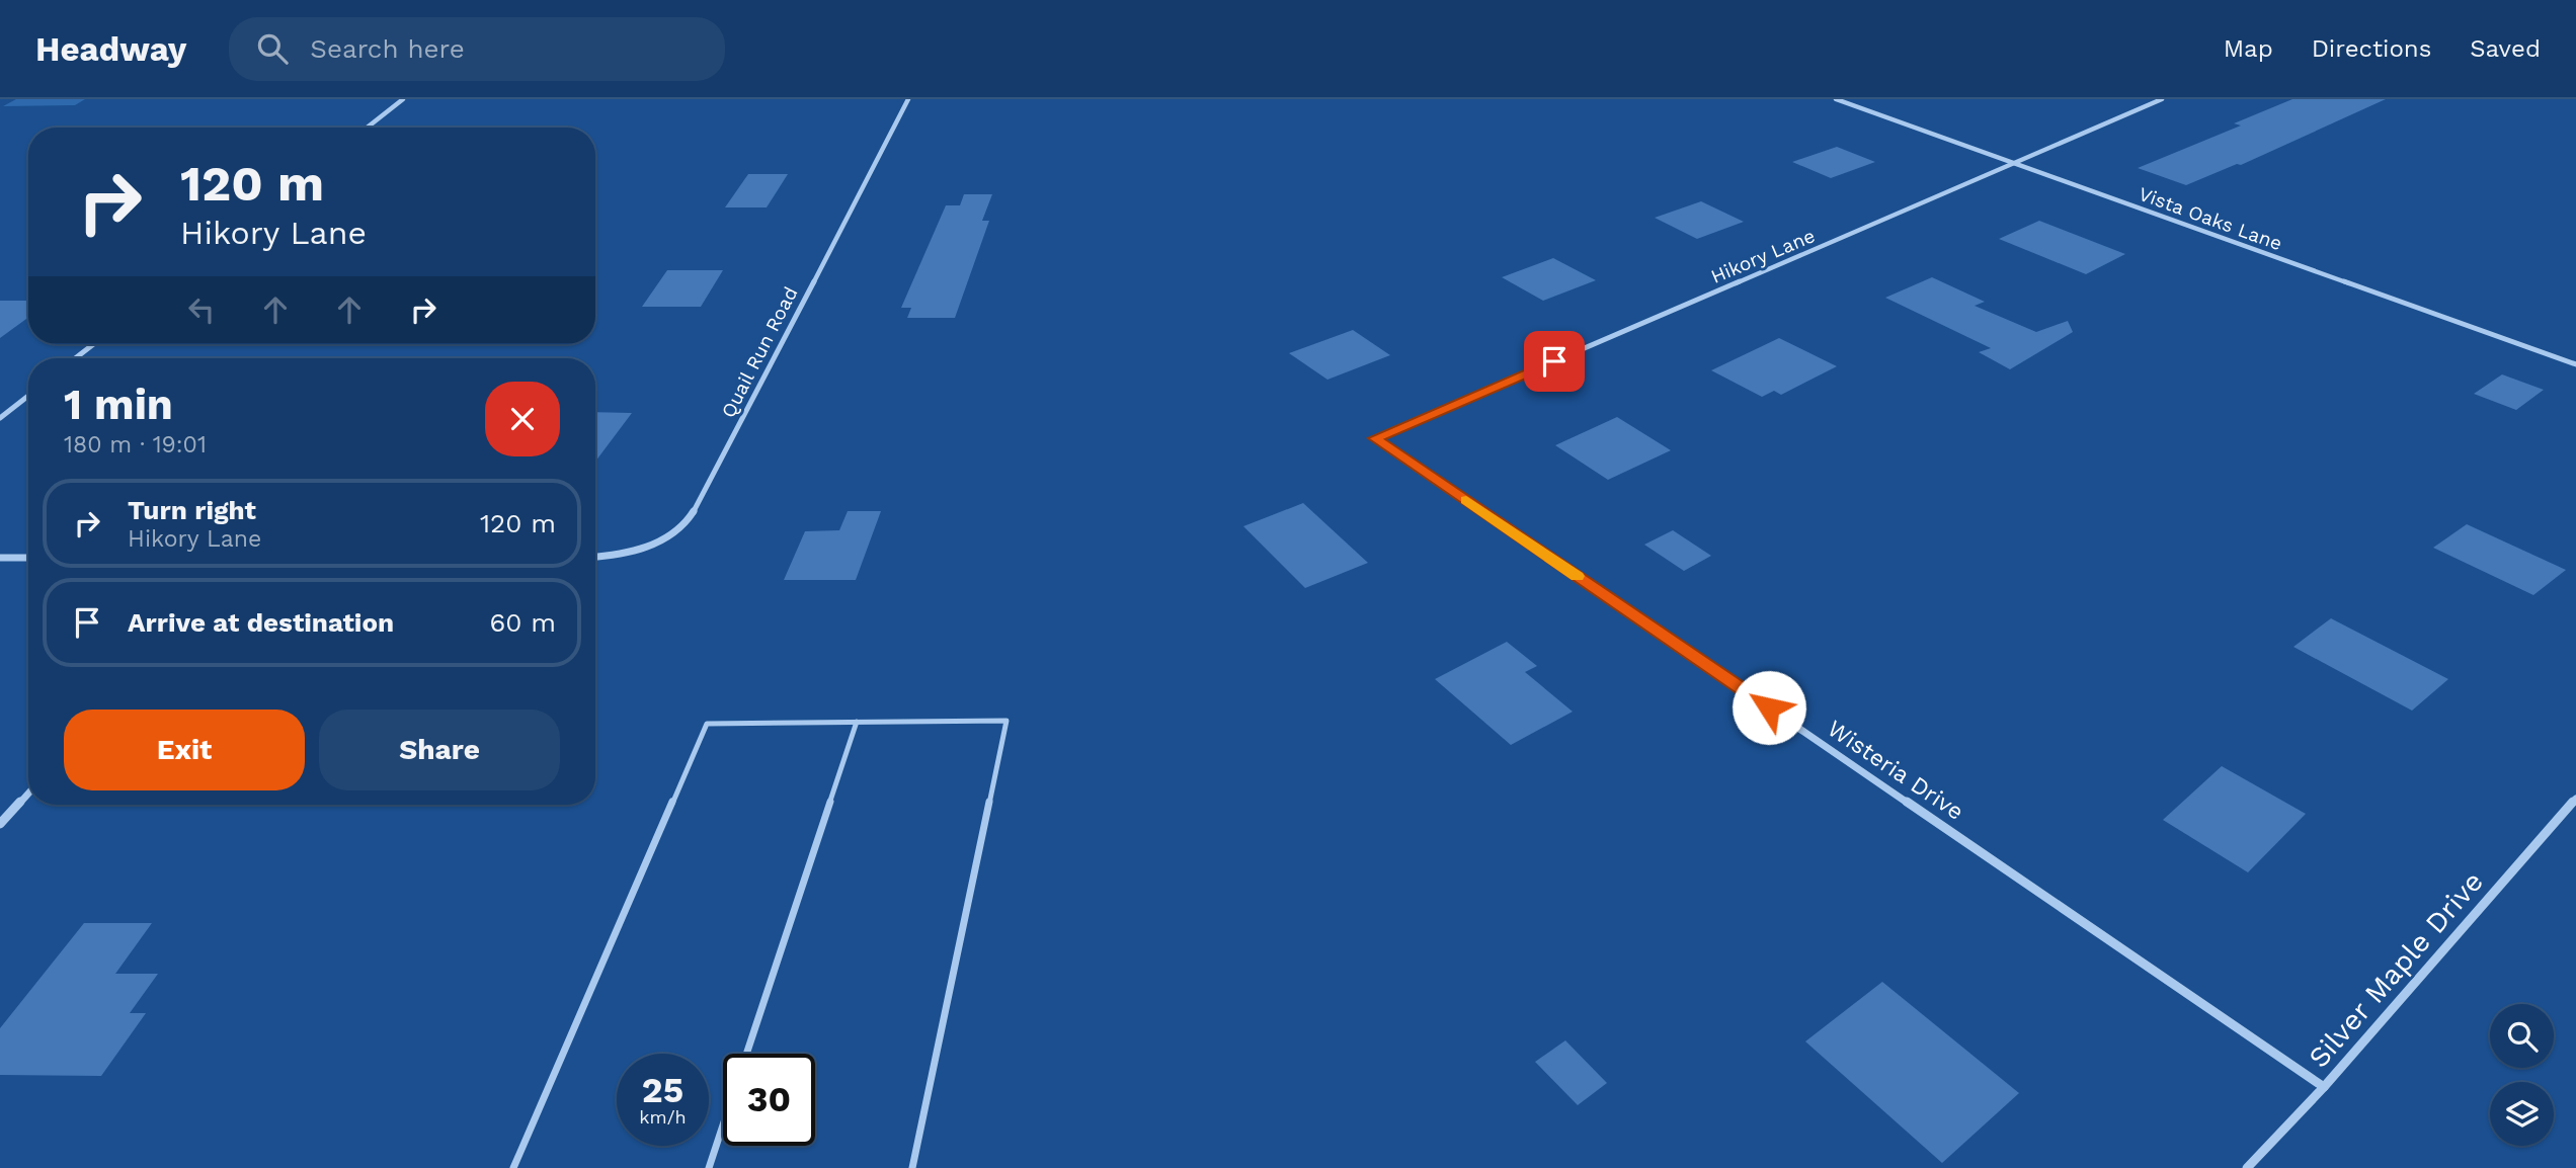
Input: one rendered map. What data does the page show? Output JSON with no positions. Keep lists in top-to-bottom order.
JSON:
{
  "streets": {
    "street": [
      "Vista Oaks Lane",
      "Hikory Lane",
      "Quail Run Road",
      "Wisteria Drive",
      "Silver Maple Drive"
    ]
  },
  "crossings": [
    ["Vista Oaks Lane", "Hikory Lane"],
    ["Hikory Lane", "Wisteria Drive"],
    ["Wisteria Drive", "Silver Maple Drive"]
  ],
  "page": {
    "header": "Headway",
    "search": "Search here",
    "nav": ["Map", "Directions", "Saved"],
    "turn": ["120 m", "Hikory Lane"],
    "heading": ["1 min", "180 m · 19:01"],
    "list": [
      {
        "name": "Turn right",
        "note": "Hikory Lane",
        "value": "120 m"
      },
      {
        "name": "Arrive at destination",
        "value": "60 m"
      }
    ],
    "buttons": ["Exit", "Share"],
    "speed": "25 km/h",
    "limit": "30"
  }
}
